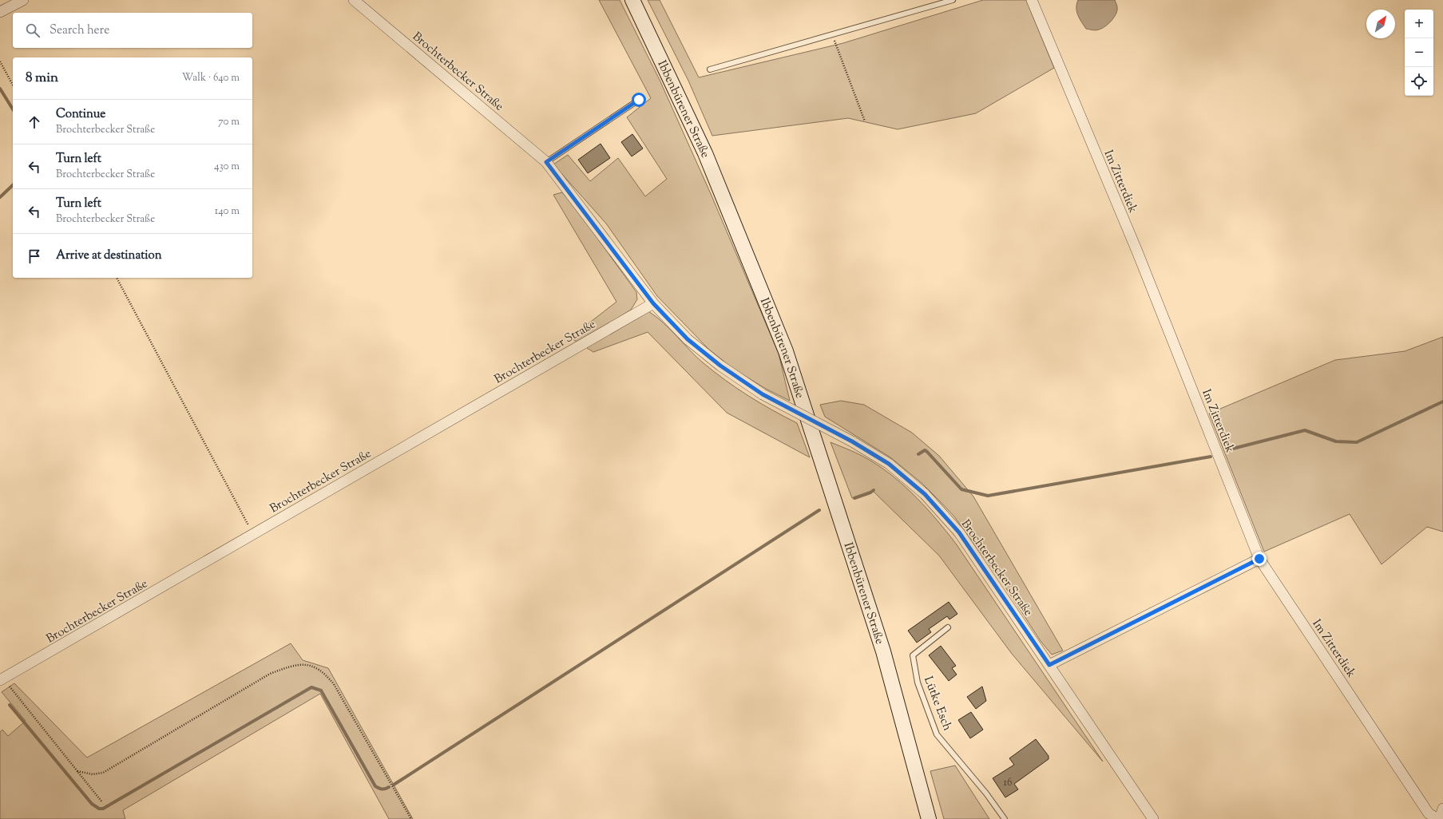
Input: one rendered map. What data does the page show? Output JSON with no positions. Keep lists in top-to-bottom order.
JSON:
{
  "streets": {
    "main road": ["Ibbenbürener Straße"],
    "street": ["Brochterbecker Straße", "Im Zitterdiek"],
    "lane": ["Lütke Esch"]
  },
  "house_numbers": ["16"],
  "north": "top right",
  "page": {
    "map_buttons": ["+", "−"],
    "search": "Search here",
    "heading": ["8 min", "Walk · 640 m"],
    "list": [
      ["Continue", "Brochterbecker Straße", "70 m"],
      ["Turn left", "Brochterbecker Straße", "430 m"],
      ["Turn left", "Brochterbecker Straße", "140 m"],
      "Arrive at destination"
    ]
  }
}
